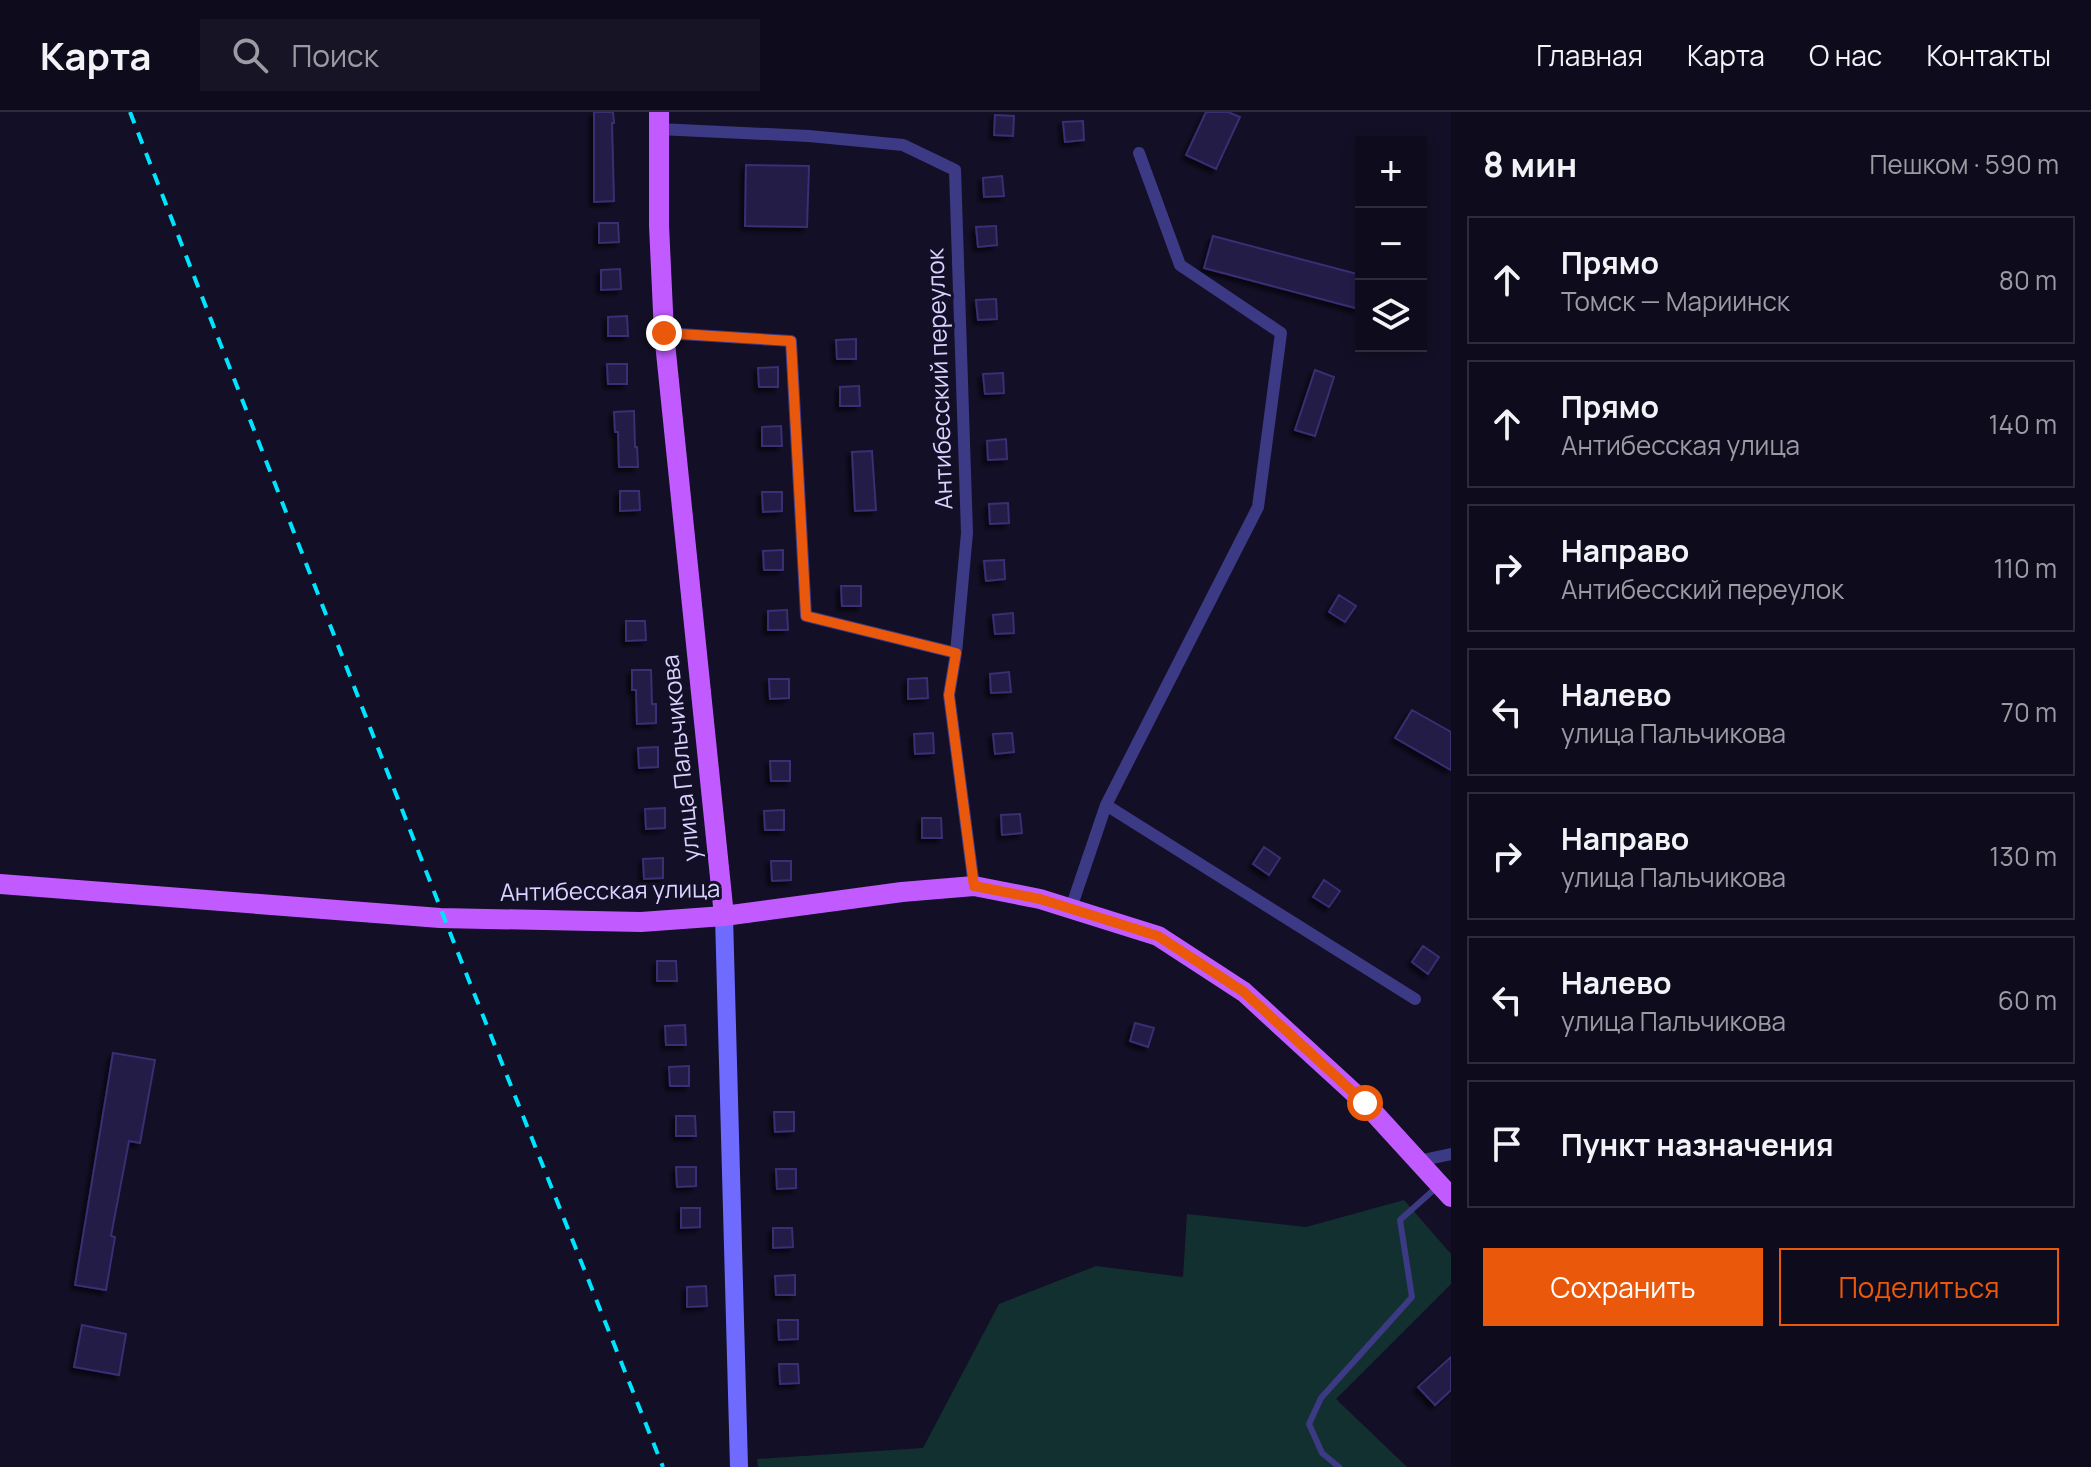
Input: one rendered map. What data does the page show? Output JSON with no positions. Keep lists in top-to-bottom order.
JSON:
{
  "streets": {
    "main road": ["улица Пальчикова", "Антибесская улица"],
    "street": ["Антибесский переулок"]
  },
  "crossings": [
    ["Антибесский переулок", "улица Пальчикова"],
    ["Антибесский переулок", "Антибесская улица"],
    ["улица Пальчикова", "Антибесская улица"]
  ],
  "page": {
    "header": "Карта",
    "search": "Поиск",
    "nav": [
      "Главная",
      "Карта",
      "О нас",
      "Контакты"
    ],
    "heading": ["8 мин", "Пешком · 590 m"],
    "map_buttons": ["+", "−"],
    "list": [
      ["Прямо", "Томск — Мариинск", "80 m"],
      ["Прямо", "Антибесская улица", "140 m"],
      ["Направо", "Антибесский переулок", "110 m"],
      ["Налево", "улица Пальчикова", "70 m"],
      ["Направо", "улица Пальчикова", "130 m"],
      ["Налево", "улица Пальчикова", "60 m"],
      "Пункт назначения"
    ],
    "buttons": ["Сохранить", "Поделиться"]
  }
}
